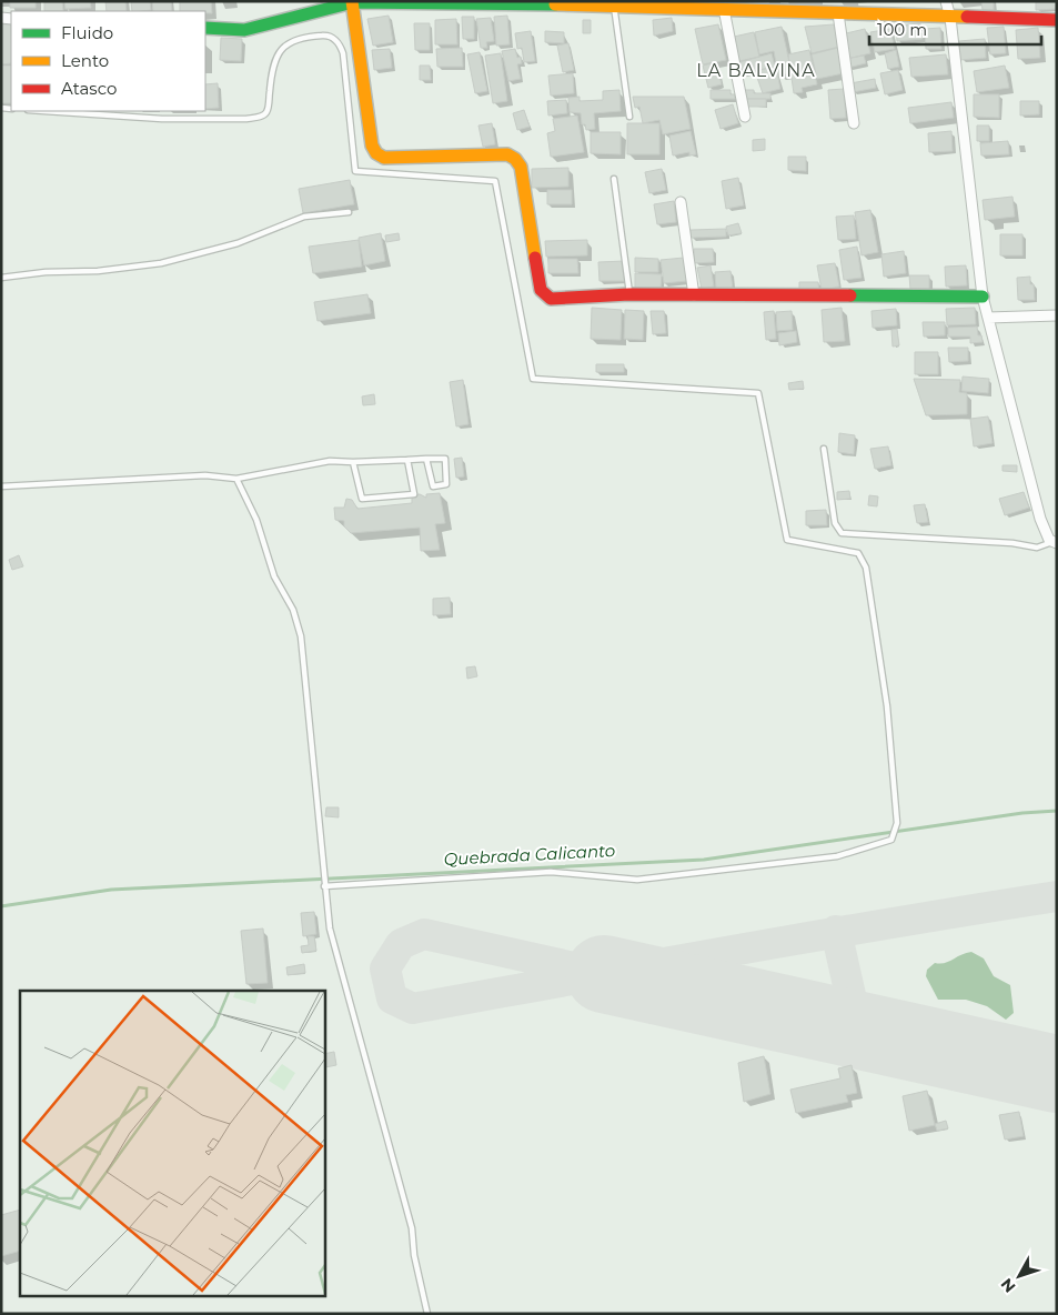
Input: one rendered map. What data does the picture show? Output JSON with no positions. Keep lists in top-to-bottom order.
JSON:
{
  "districts": ["LA BALVINA"],
  "water": ["Quebrada Calicanto"],
  "legend": ["Fluido", "Lento", "Atasco"],
  "scale_bar": "100 m",
  "north": "bottom left"
}
